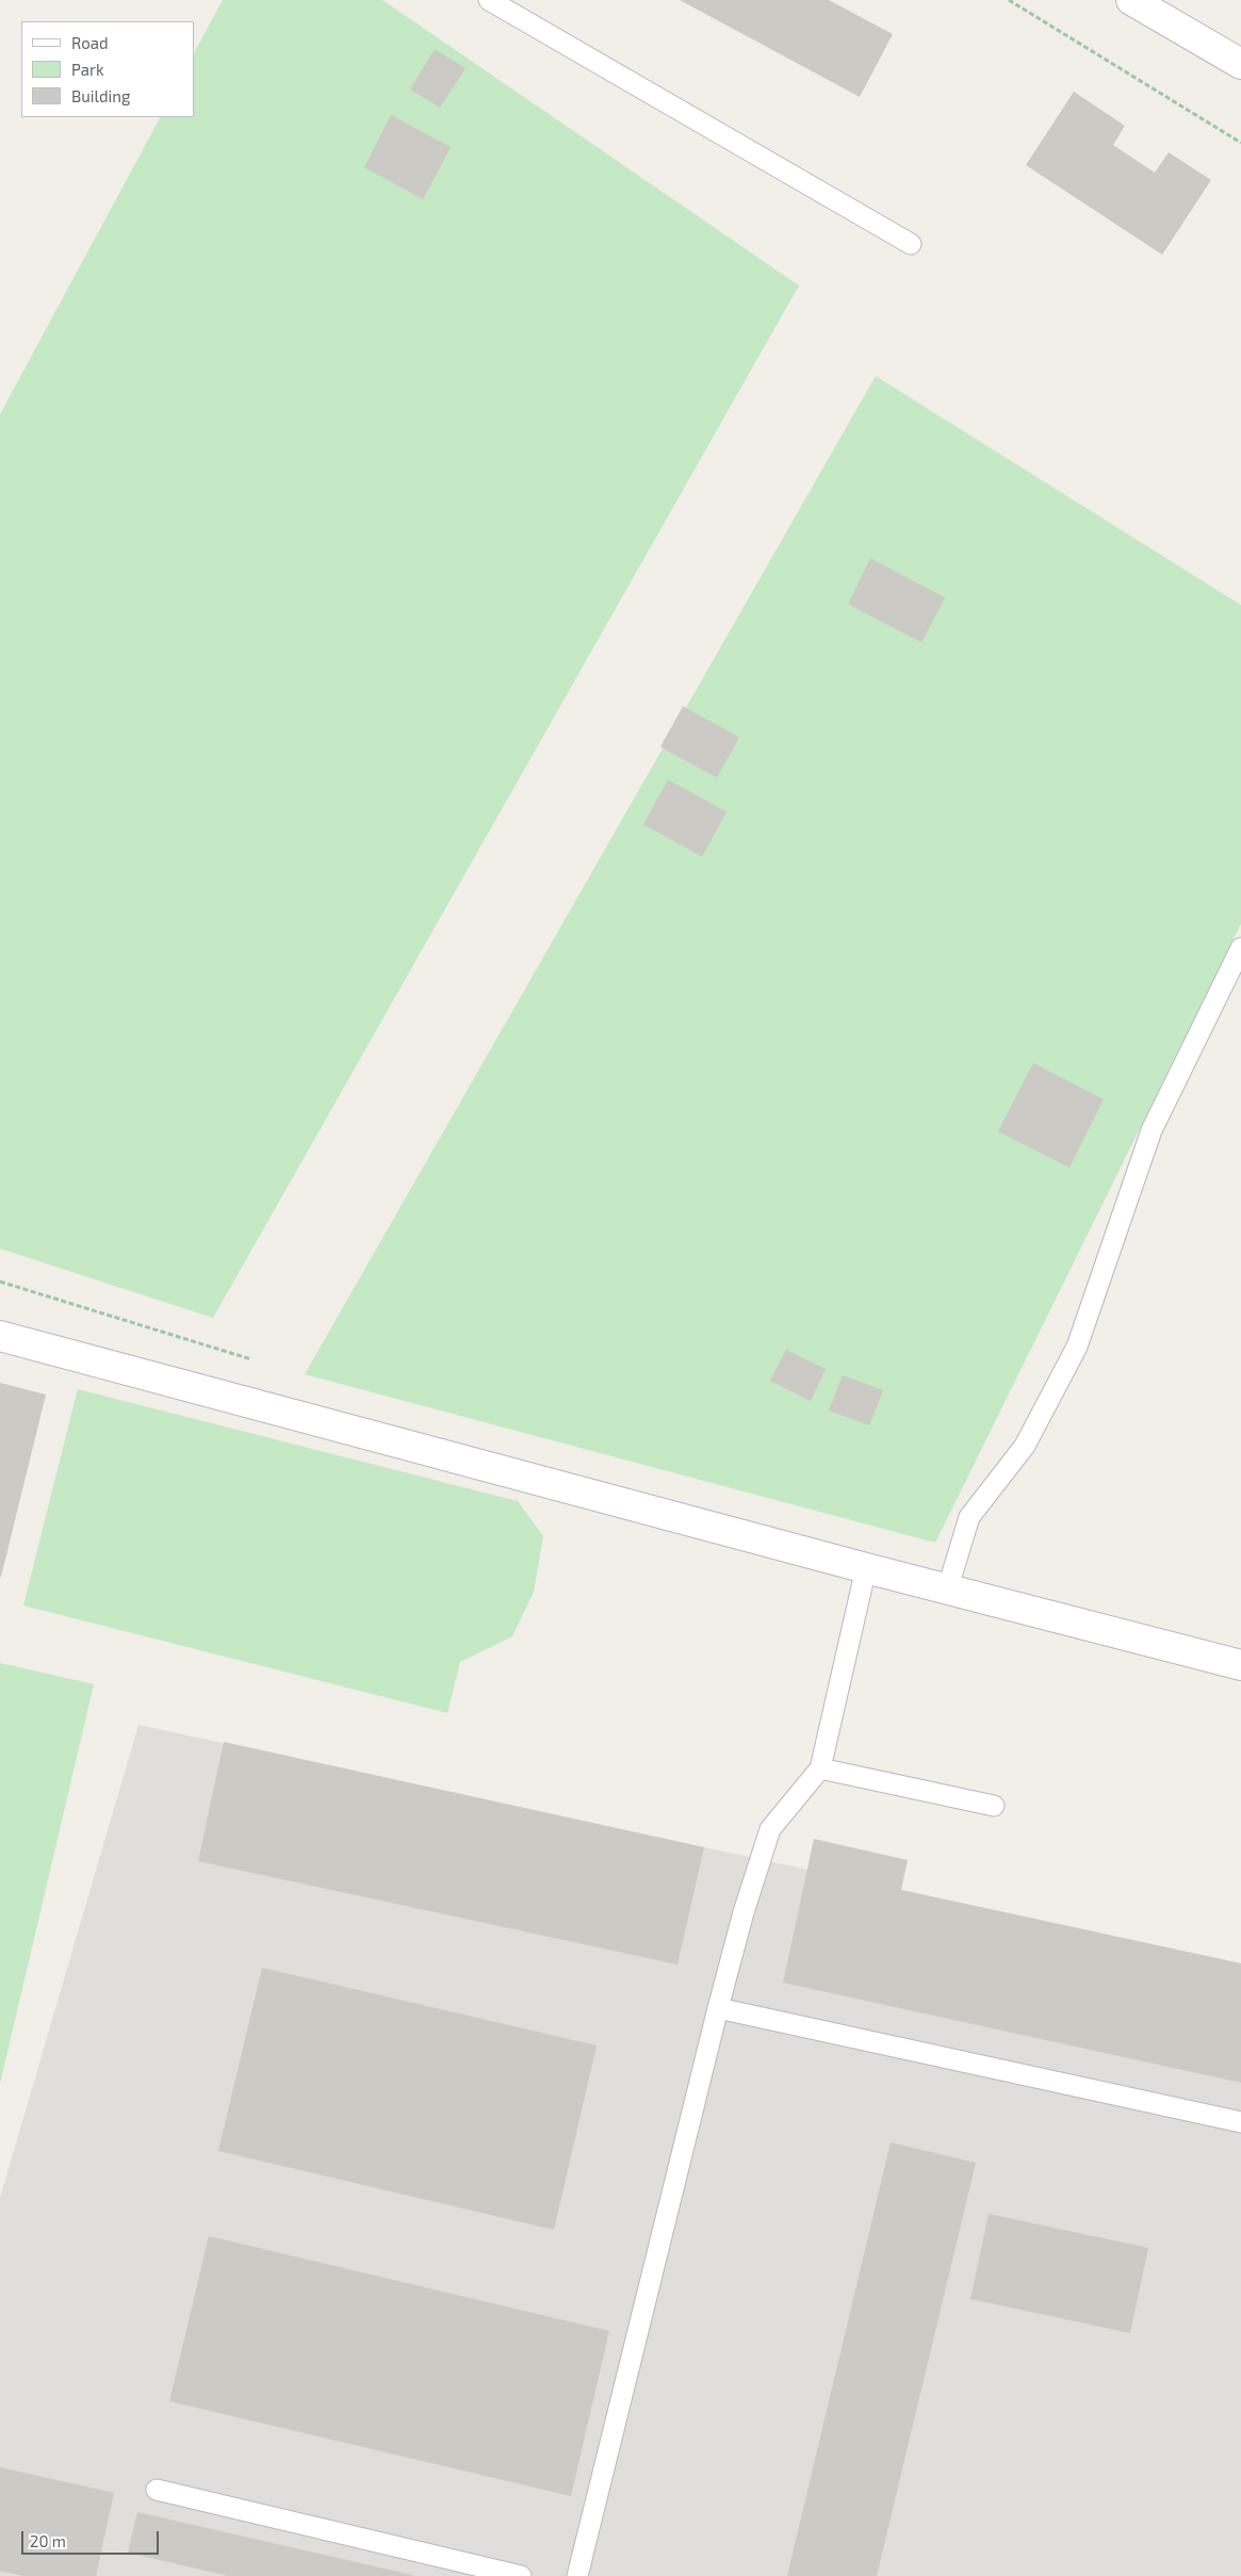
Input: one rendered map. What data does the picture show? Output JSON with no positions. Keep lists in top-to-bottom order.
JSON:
{
  "legend": ["Road", "Park", "Building"],
  "scale_bar": "20 m"
}
